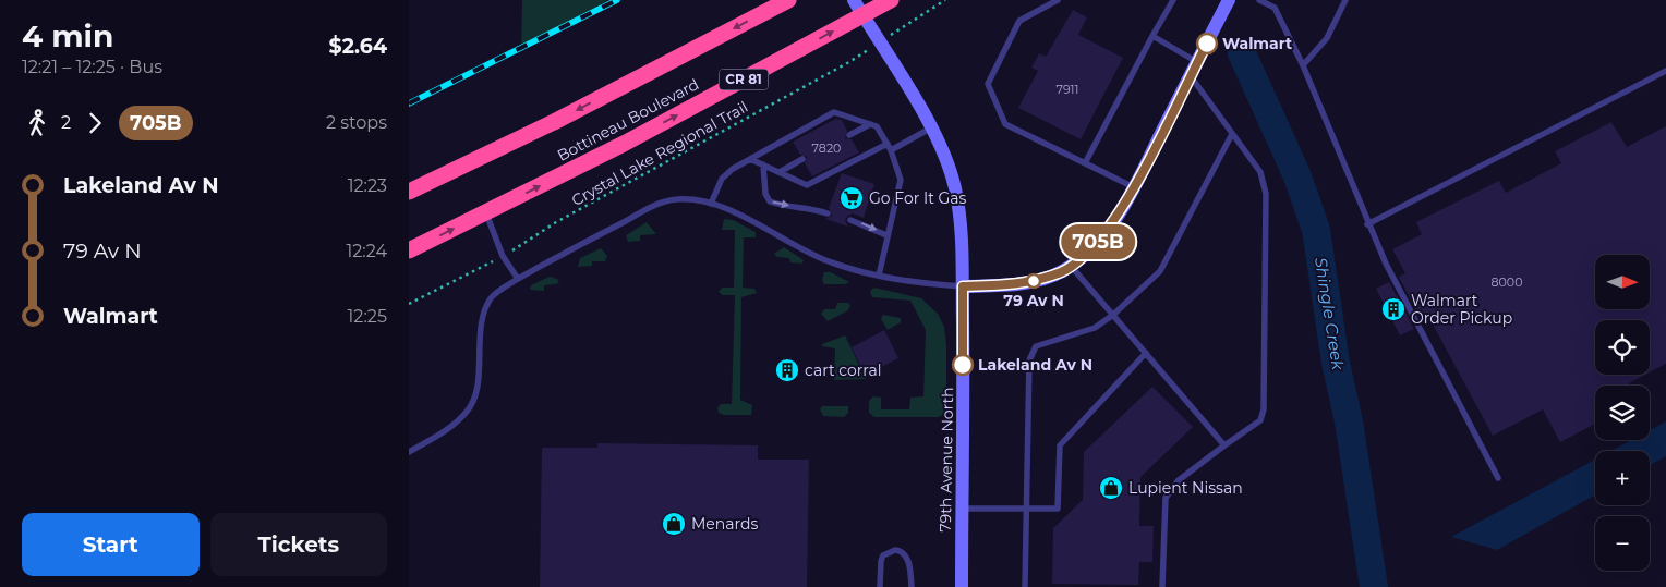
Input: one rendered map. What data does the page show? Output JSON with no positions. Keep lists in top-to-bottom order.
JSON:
{
  "streets": {
    "highway": ["CR 81", "Bottineau Boulevard"],
    "street": ["79th Avenue North"],
    "path": ["Crystal Lake Regional Trail"]
  },
  "crossings": [
    ["Bottineau Boulevard", "79th Avenue North"],
    ["Crystal Lake Regional Trail", "79th Avenue North"]
  ],
  "water": ["Shingle Creek"],
  "places": {
    "other": ["Walmart", "79 Av N", "Lakeland Av N"],
    "supermarket": ["Go For It Gas"],
    "building": ["Walmart Order Pickup", "cart corral"],
    "shop": ["Lupient Nissan", "Menards"]
  },
  "lines": ["bus line 705B"],
  "house_numbers": ["7911", "7820", "8000"],
  "north": "right",
  "page": {
    "heading": ["4 min", "12:21 – 12:25 · Bus", "$2.64"],
    "on_map": "705B",
    "legs": ["2", "705B", "2 stops"],
    "list": [
      {
        "name": "Lakeland Av N",
        "value": "12:23"
      },
      {
        "name": "79 Av N",
        "value": "12:24"
      },
      {
        "name": "Walmart",
        "value": "12:25"
      }
    ],
    "map_buttons": ["+", "−"],
    "buttons": ["Start", "Tickets"]
  }
}
